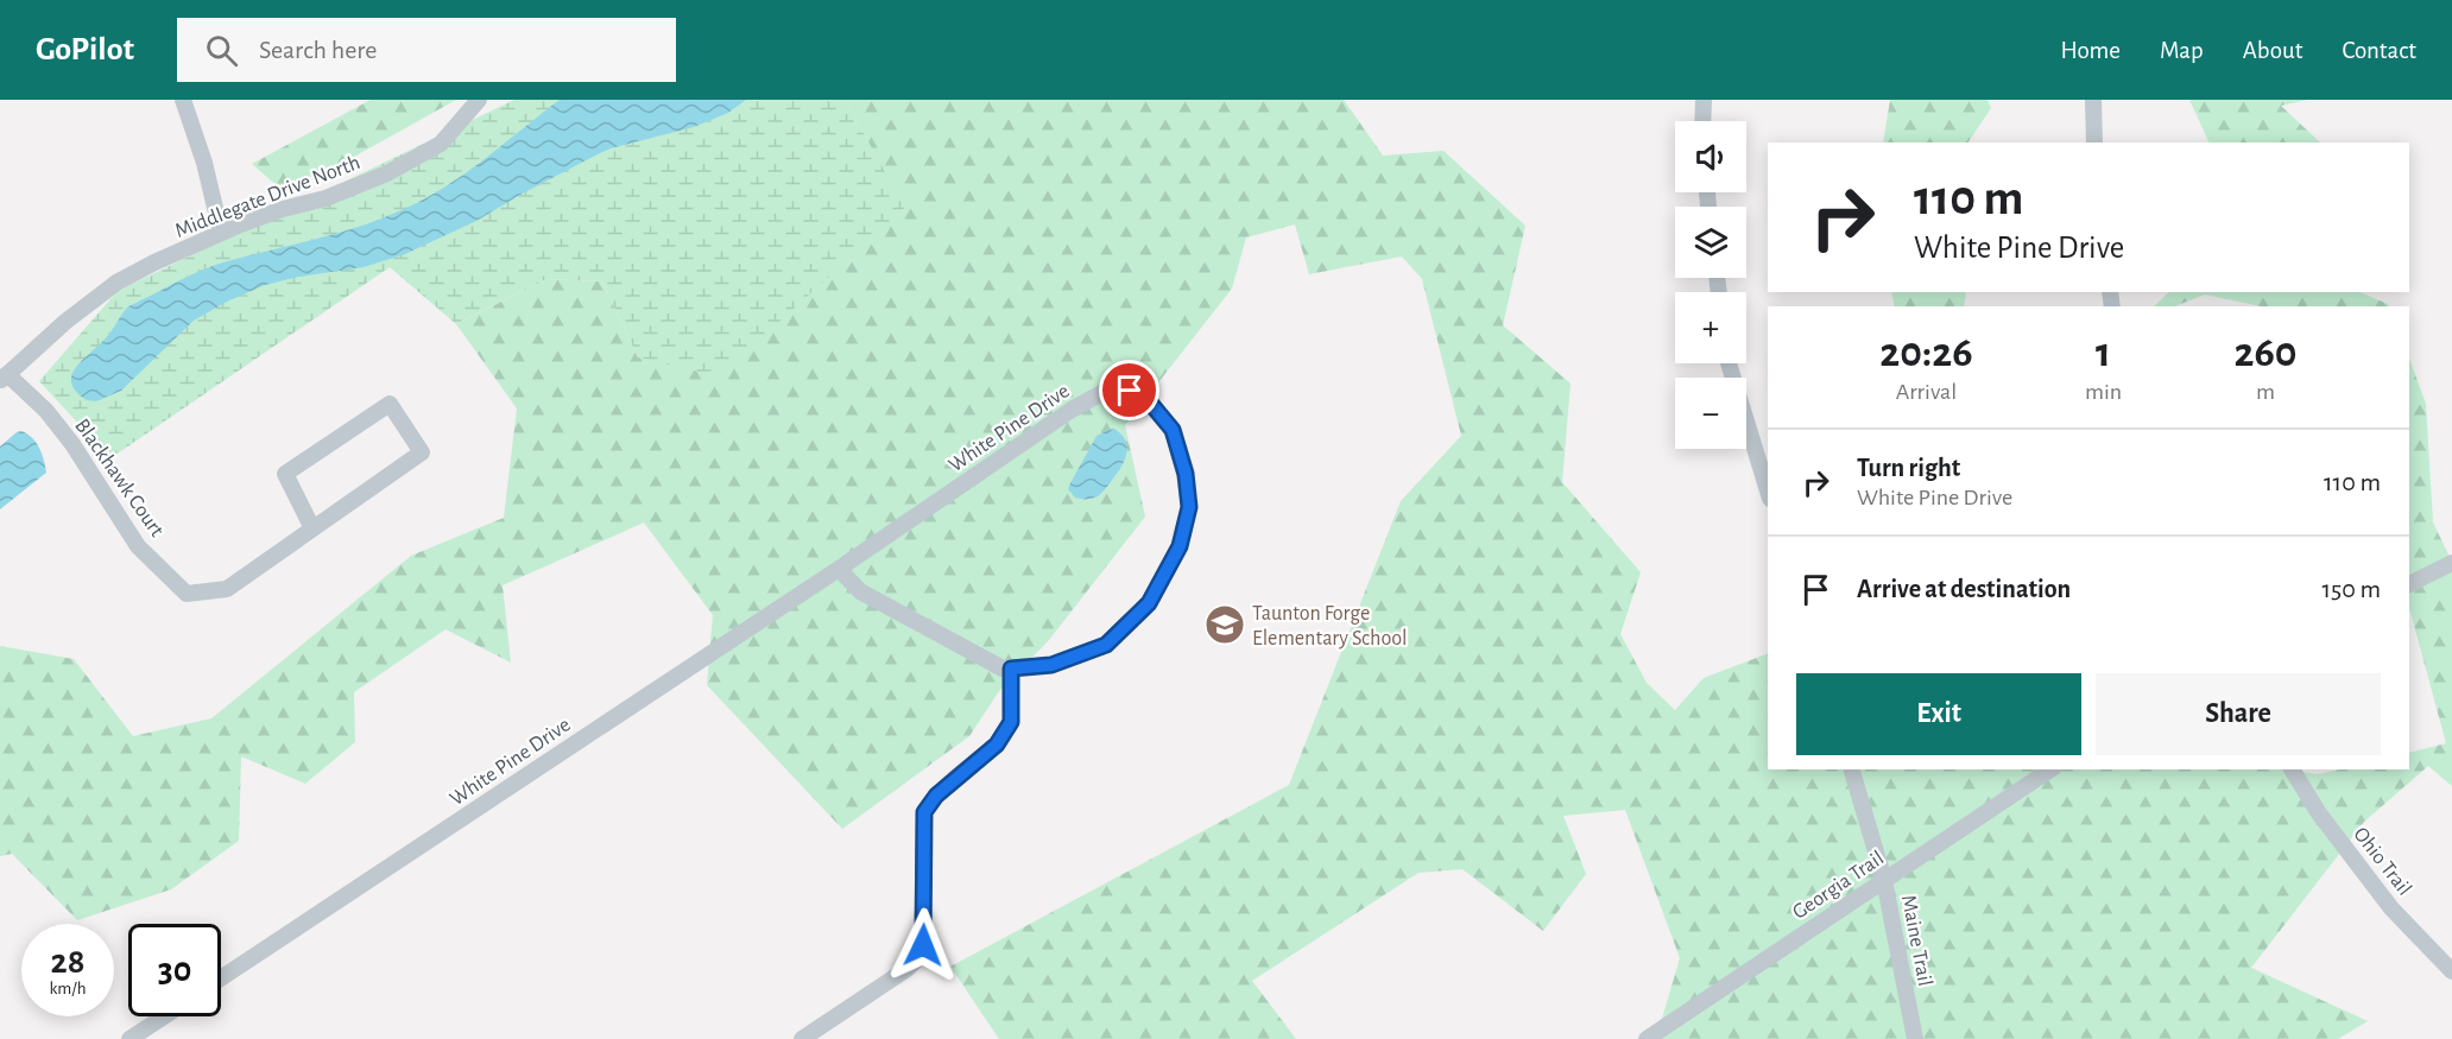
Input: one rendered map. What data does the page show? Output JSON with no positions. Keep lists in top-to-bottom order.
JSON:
{
  "streets": {
    "street": [
      "Middlegate Drive North",
      "White Pine Drive",
      "Blackhawk Court",
      "Ohio Trail",
      "Georgia Trail",
      "Maine Trail"
    ]
  },
  "crossings": [
    ["Middlegate Drive North", "Blackhawk Court"],
    ["Georgia Trail", "Maine Trail"]
  ],
  "places": {
    "school or university": ["Taunton Forge Elementary School"]
  },
  "page": {
    "header": "GoPilot",
    "search": "Search here",
    "nav": [
      "Home",
      "Map",
      "About",
      "Contact"
    ],
    "map_buttons": ["+", "−"],
    "turn": ["110 m", "White Pine Drive"],
    "eta": [
      "20:26",
      "Arrival",
      "1",
      "min",
      "260",
      "m"
    ],
    "list": [
      {
        "name": "Turn right",
        "note": "White Pine Drive",
        "value": "110 m"
      },
      {
        "name": "Arrive at destination",
        "value": "150 m"
      }
    ],
    "buttons": ["Exit", "Share"],
    "speed": "28 km/h",
    "limit": "30"
  }
}
